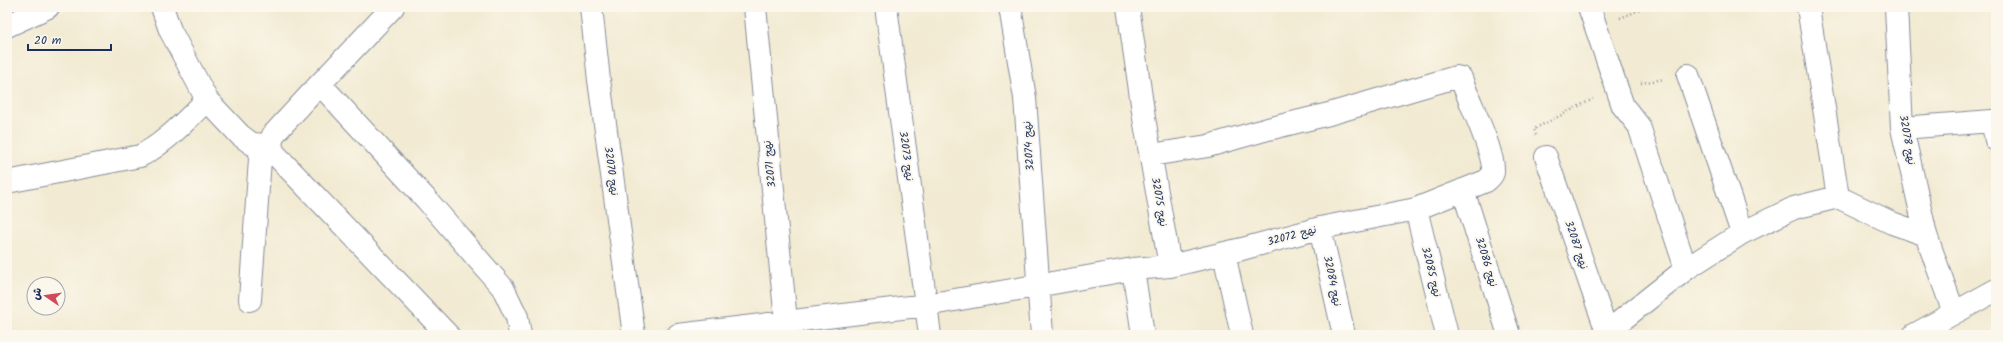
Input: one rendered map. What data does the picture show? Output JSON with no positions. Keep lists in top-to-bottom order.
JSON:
{
  "streets": {
    "street": [
      "نهج 32078",
      "نهج 32074",
      "نهج 32073",
      "نهج 32071",
      "نهج 32070",
      "نهج 32075",
      "نهج 32072",
      "نهج 32087",
      "نهج 32086",
      "نهج 32085",
      "نهج 32084"
    ]
  },
  "crossings": [
    ["نهج 32075", "نهج 32072"],
    ["نهج 32072", "نهج 32086"],
    ["نهج 32072", "نهج 32085"],
    ["نهج 32072", "نهج 32084"]
  ],
  "scale_bar": "20 m",
  "north": "left"
}
